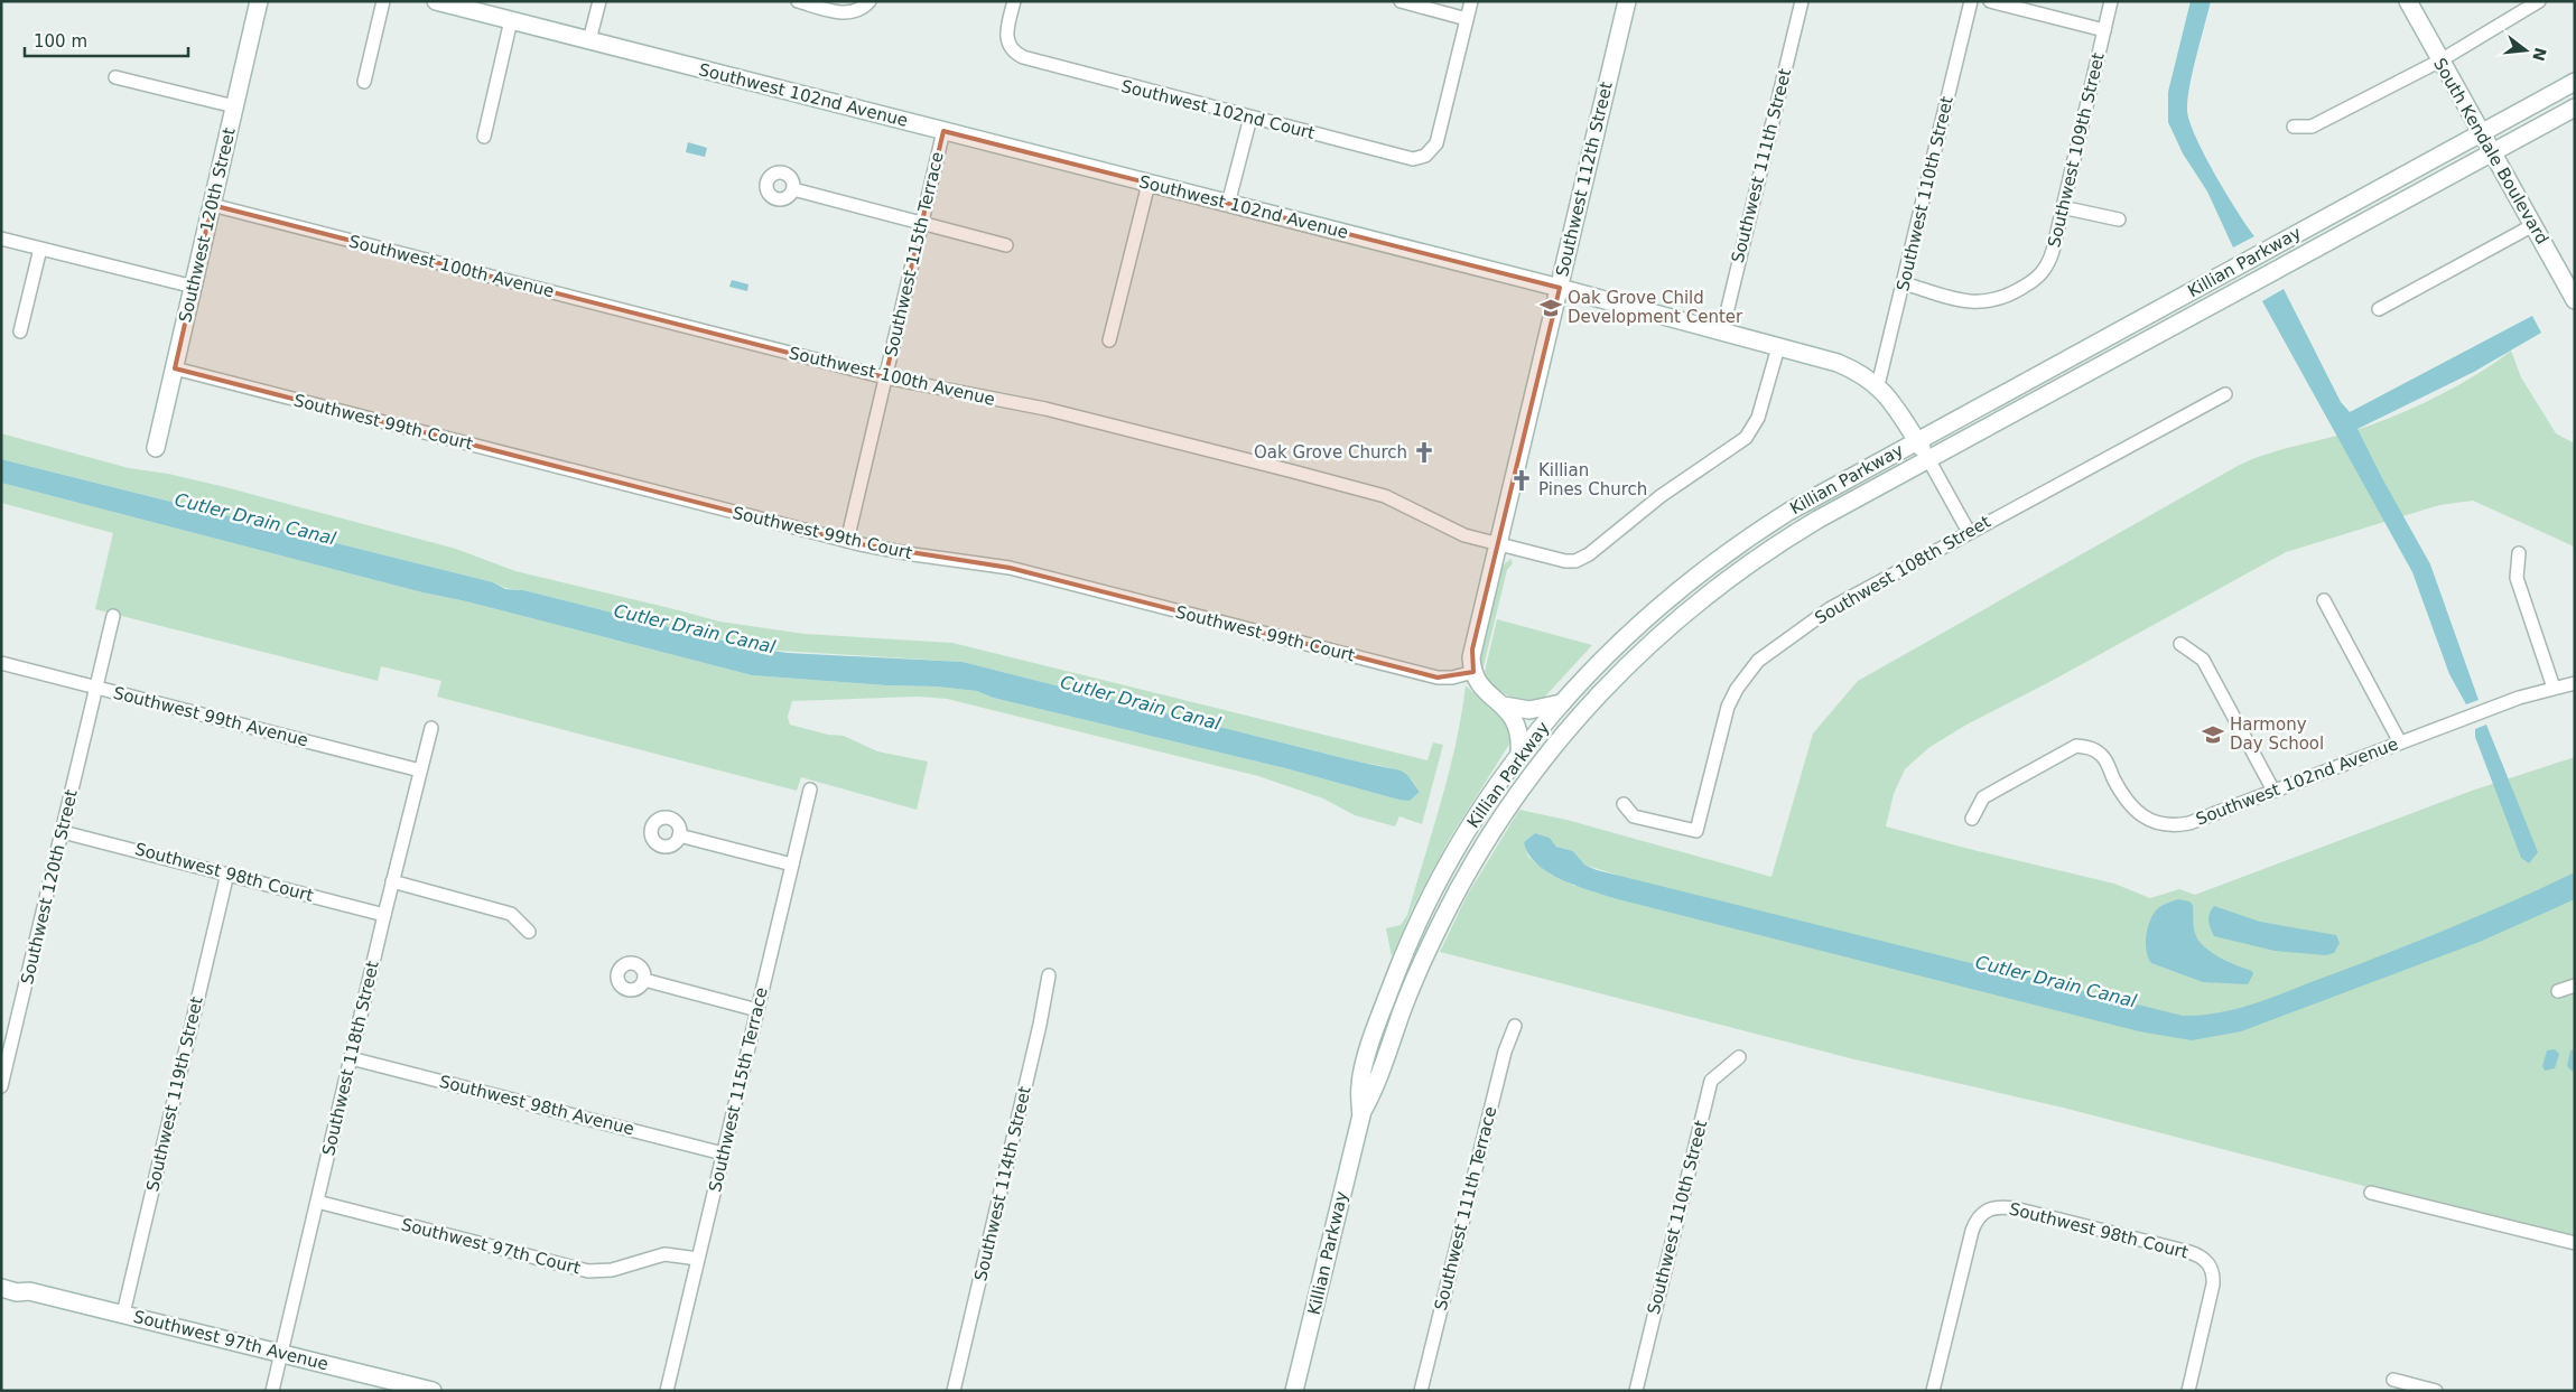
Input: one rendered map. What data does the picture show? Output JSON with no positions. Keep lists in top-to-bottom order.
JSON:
{
  "streets": {
    "street": [
      "Southwest 102nd Avenue",
      "Southwest 102nd Court",
      "Southwest 109th Street",
      "South Kendale Boulevard",
      "Southwest 111th Street",
      "Southwest 112th Street",
      "Southwest 110th Street",
      "Southwest 120th Street",
      "Southwest 115th Terrace",
      "Killian Parkway",
      "Southwest 100th Avenue",
      "Southwest 99th Court",
      "Southwest 108th Street",
      "Southwest 99th Avenue",
      "Southwest 98th Court",
      "Southwest 118th Street",
      "Southwest 119th Street",
      "Southwest 98th Avenue",
      "Southwest 114th Street",
      "Southwest 111th Terrace",
      "Southwest 97th Court",
      "Southwest 97th Avenue"
    ]
  },
  "crossings": [
    ["Southwest 102nd Avenue", "Southwest 111th Street"],
    ["Southwest 102nd Avenue", "Southwest 112th Street"],
    ["Southwest 102nd Avenue", "Southwest 110th Street"],
    ["Southwest 102nd Avenue", "Southwest 115th Terrace"],
    ["Southwest 102nd Avenue", "Killian Parkway"],
    ["Southwest 102nd Avenue", "Southwest 100th Avenue"],
    ["Southwest 102nd Avenue", "Southwest 108th Street"],
    ["Southwest 109th Street", "Southwest 110th Street"],
    ["South Kendale Boulevard", "Killian Parkway"],
    ["Southwest 112th Street", "Southwest 100th Avenue"],
    ["Southwest 112th Street", "Southwest 99th Court"],
    ["Southwest 120th Street", "Southwest 100th Avenue"],
    ["Southwest 120th Street", "Southwest 99th Court"],
    ["Southwest 120th Street", "Southwest 99th Avenue"],
    ["Southwest 120th Street", "Southwest 98th Court"],
    ["Southwest 115th Terrace", "Southwest 100th Avenue"],
    ["Southwest 115th Terrace", "Southwest 99th Court"],
    ["Southwest 115th Terrace", "Southwest 98th Avenue"],
    ["Southwest 115th Terrace", "Southwest 97th Court"],
    ["Southwest 99th Avenue", "Southwest 118th Street"],
    ["Southwest 98th Court", "Southwest 118th Street"],
    ["Southwest 98th Court", "Southwest 119th Street"],
    ["Southwest 118th Street", "Southwest 98th Avenue"],
    ["Southwest 118th Street", "Southwest 97th Court"],
    ["Southwest 118th Street", "Southwest 97th Avenue"],
    ["Southwest 119th Street", "Southwest 97th Avenue"]
  ],
  "water": ["Cutler Drain Canal"],
  "places": {
    "school or university": ["Oak Grove Child Development Center", "Harmony Day School"],
    "church": ["Oak Grove Church", "Killian Pines Church"]
  },
  "scale_bar": "100 m",
  "north": "right"
}
